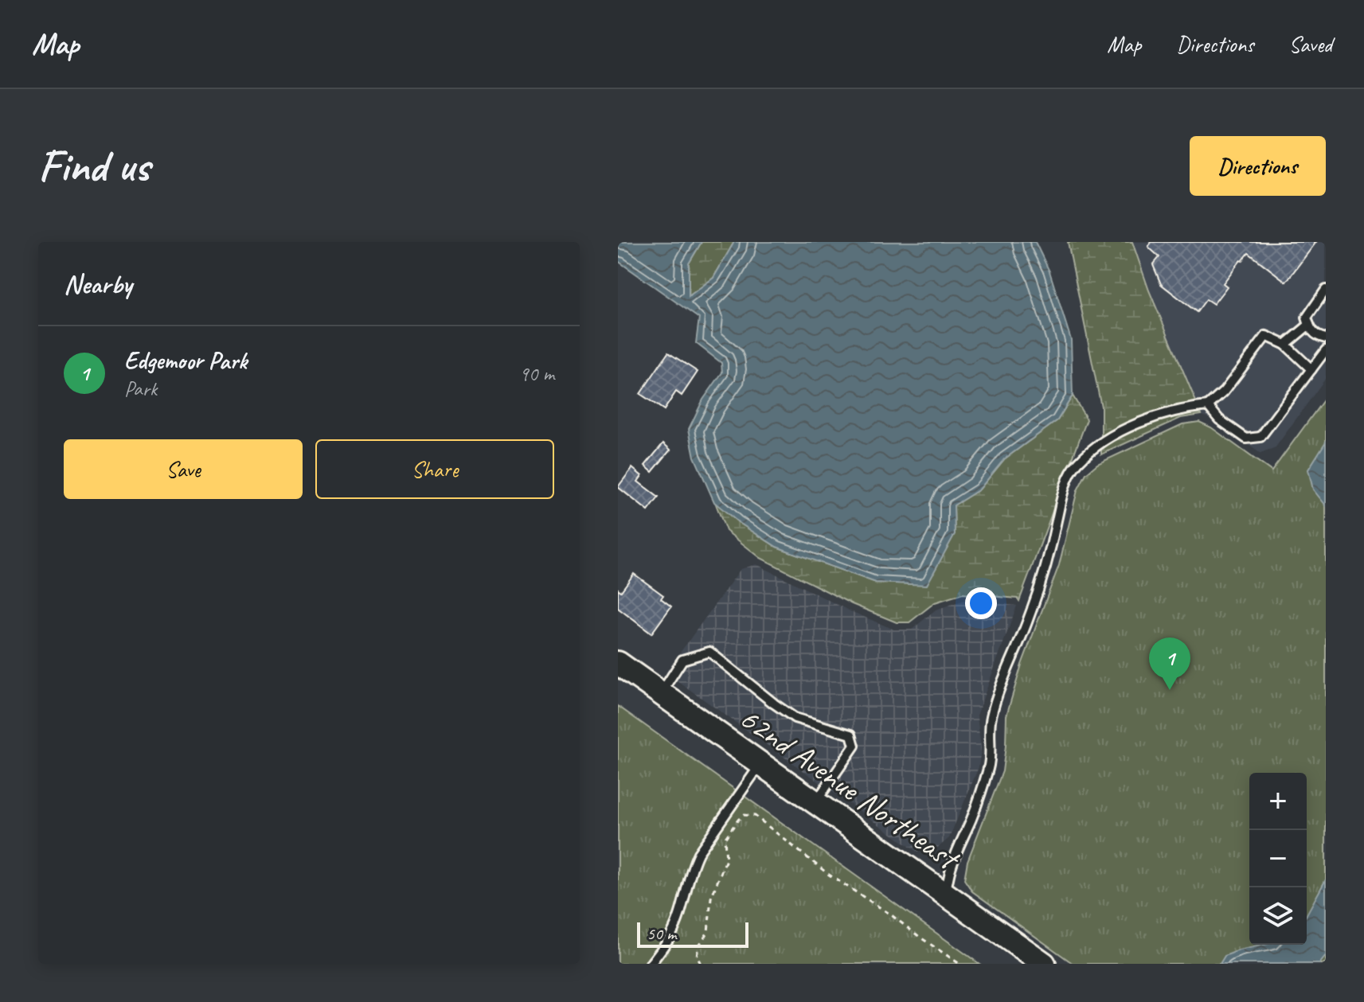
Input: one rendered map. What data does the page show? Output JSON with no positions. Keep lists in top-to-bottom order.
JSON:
{
  "streets": {
    "street": ["62nd Avenue Northeast"]
  },
  "scale_bar": "50 m",
  "page": {
    "header": "Map",
    "nav": ["Map", "Directions", "Saved"],
    "buttons": [
      "Directions",
      ["Save", "Share"]
    ],
    "title": "Find us",
    "heading": "Nearby",
    "list": [
      {
        "mark": "1",
        "name": "Edgemoor Park",
        "note": "Park",
        "value": "90 m"
      }
    ],
    "pins": "1",
    "map_buttons": ["+", "−"],
    "scale": "50 m"
  }
}
